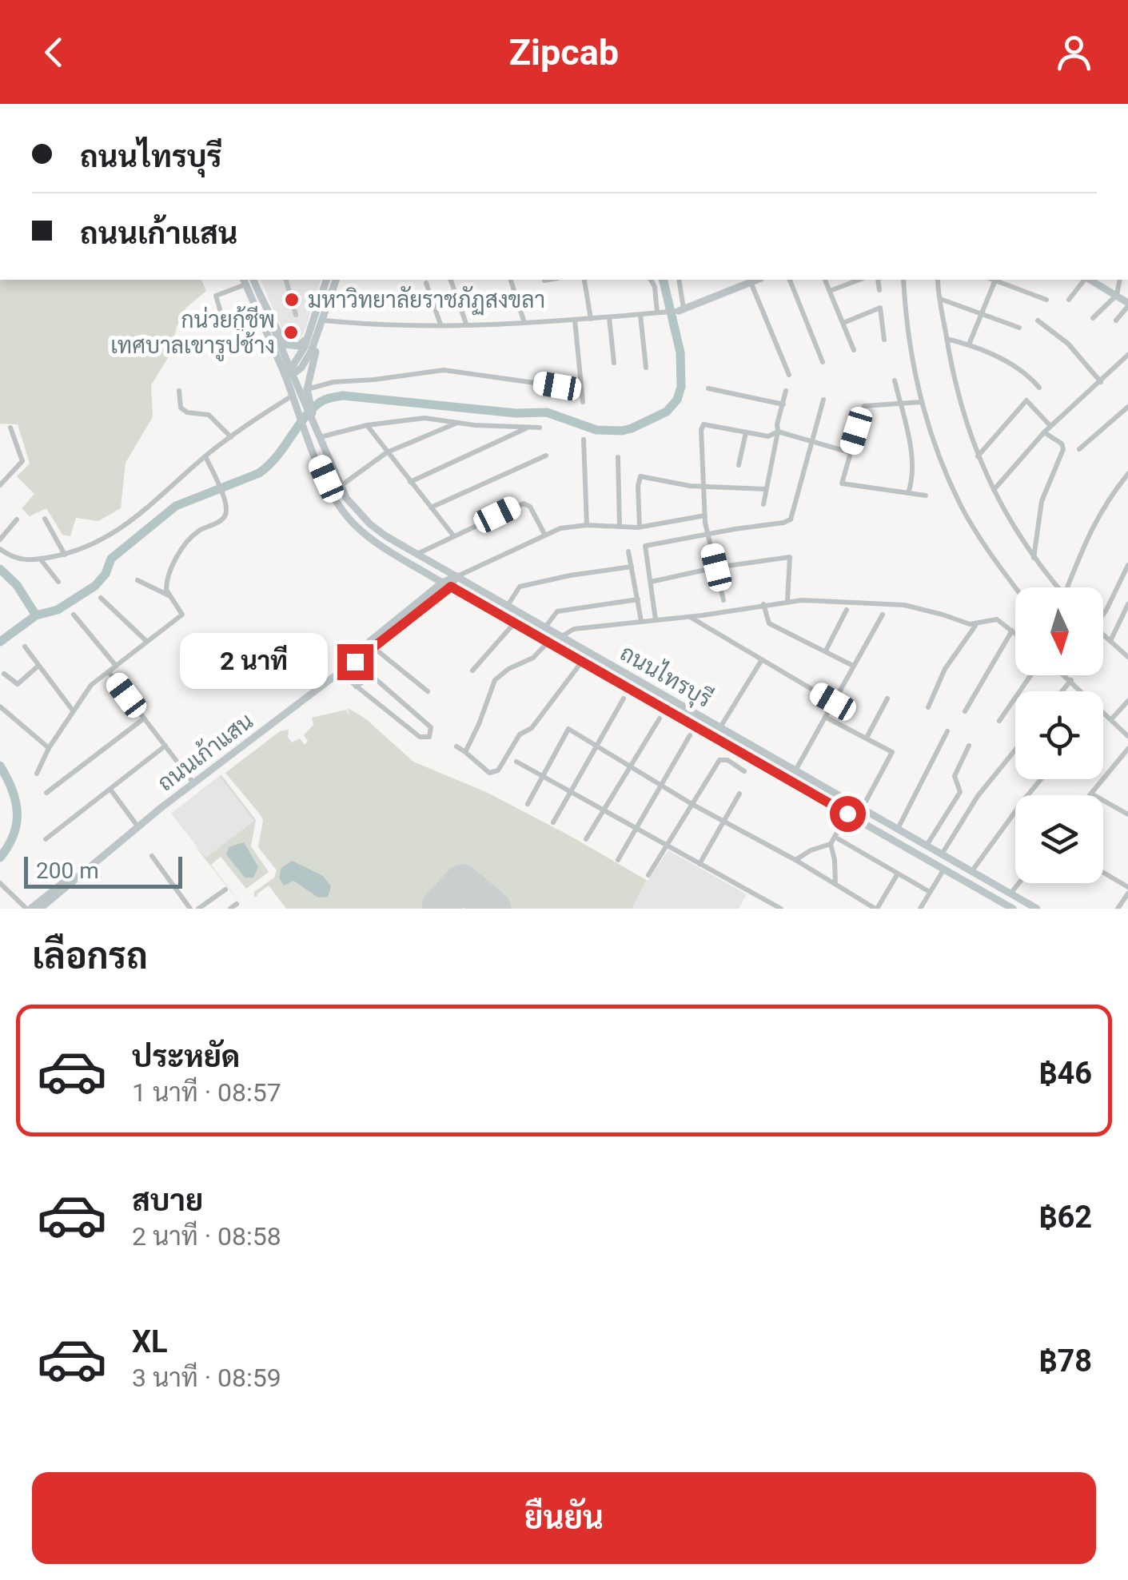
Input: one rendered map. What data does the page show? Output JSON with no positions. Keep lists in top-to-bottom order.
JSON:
{
  "streets": {
    "main road": ["ถนนไทรบุรี", "ถนนเก้าแสน"]
  },
  "crossings": [
    ["ถนนไทรบุรี", "ถนนเก้าแสน"]
  ],
  "places": ["มหาวิทยาลัยราชภัฏสงขลา", "กน่วยกู้ชีพ เทศบาลเขารูปช้าง"],
  "scale_bar": "200 m",
  "north": "bottom",
  "page": {
    "header": "Zipcab",
    "banner": ["ถนนไทรบุรี", "ถนนเก้าแสน"],
    "bubble": "2 นาที",
    "scale": "200 m",
    "heading": "เลือกรถ",
    "list": [
      {
        "name": "ประหยัด",
        "note": "1 นาที · 08:57",
        "value": "฿46"
      },
      {
        "name": "สบาย",
        "note": "2 นาที · 08:58",
        "value": "฿62"
      },
      {
        "name": "XL",
        "note": "3 นาที · 08:59",
        "value": "฿78"
      }
    ],
    "buttons": "ยืนยัน"
  }
}
